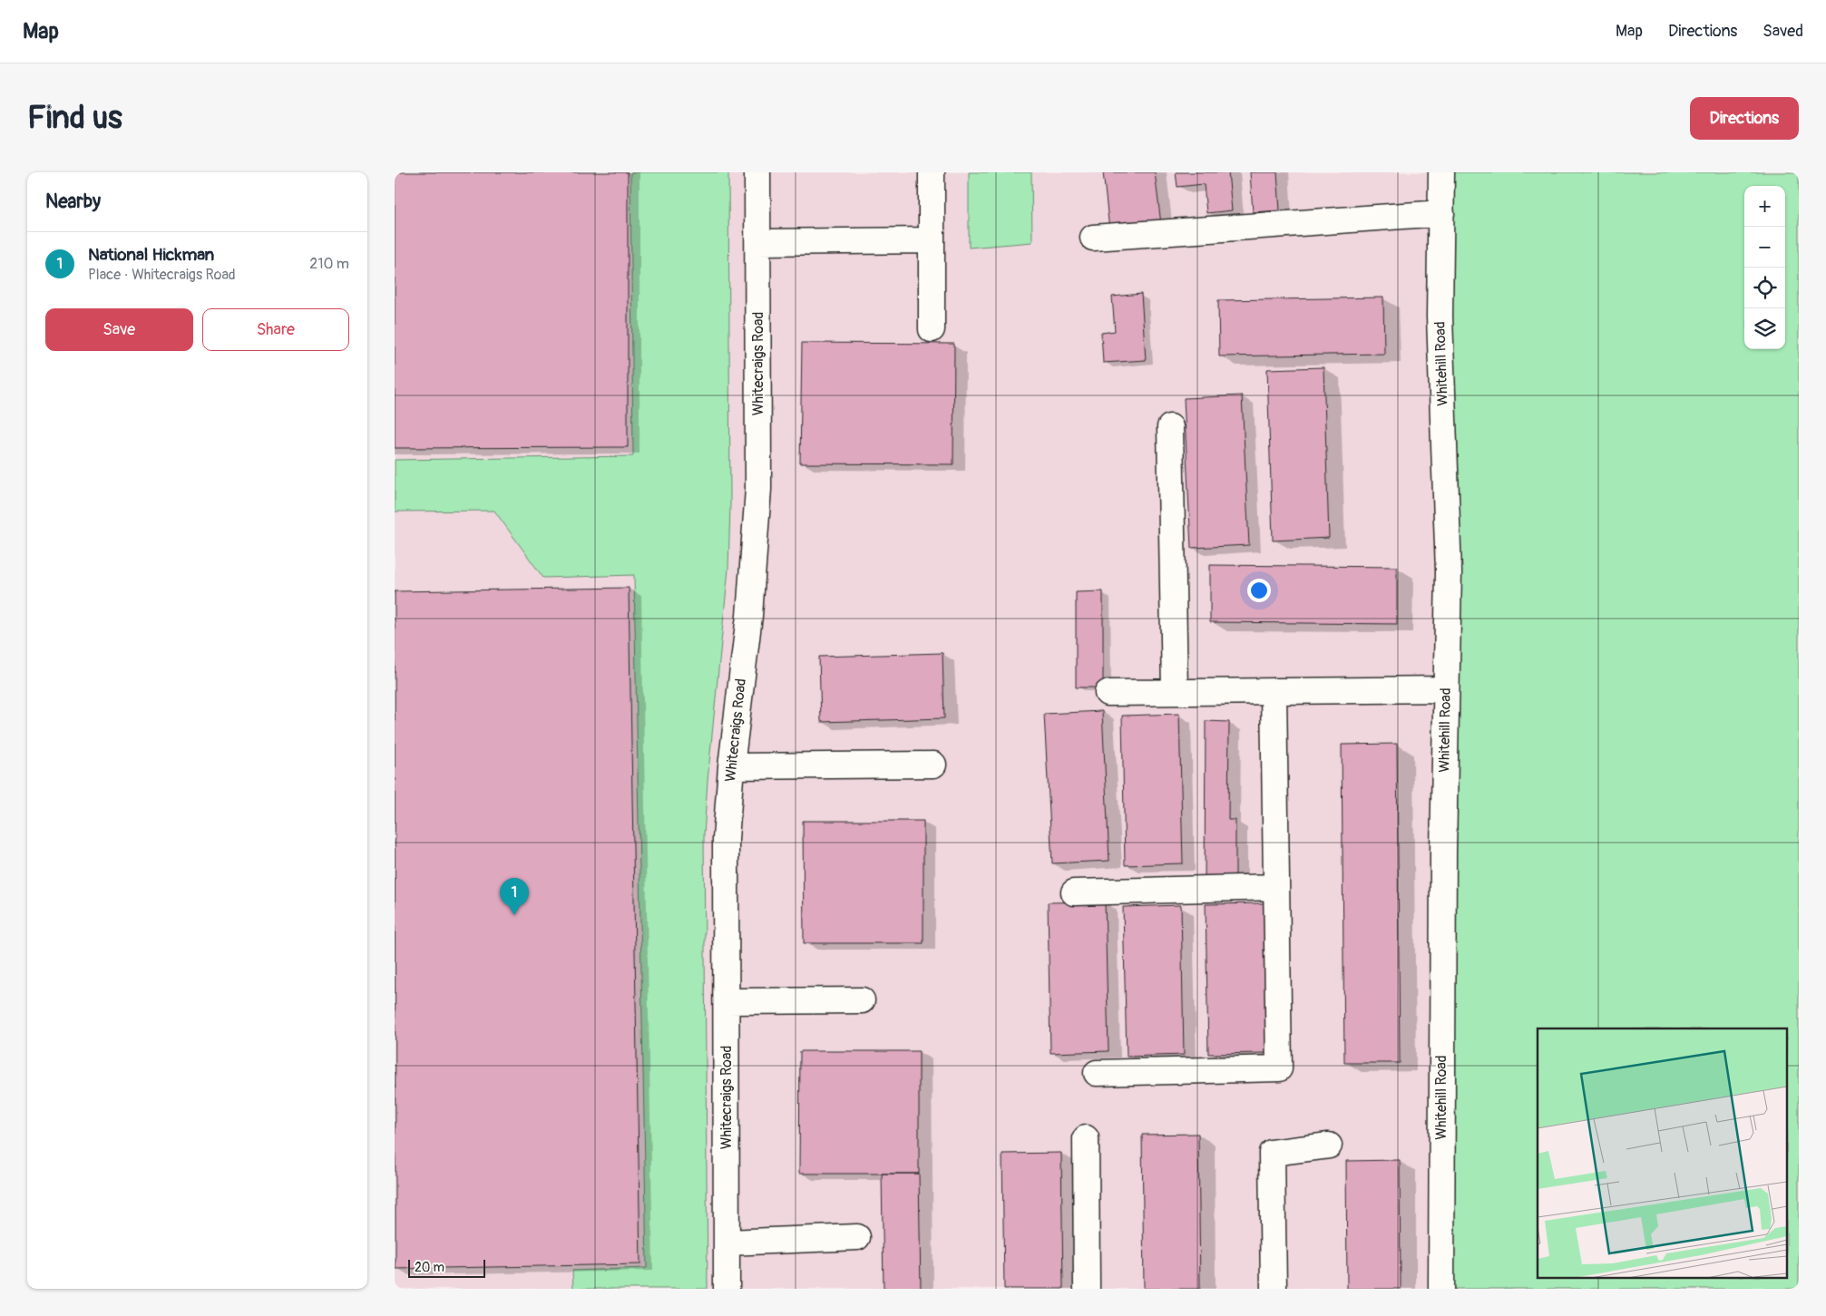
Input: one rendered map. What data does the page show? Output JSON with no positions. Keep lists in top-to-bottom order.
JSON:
{
  "streets": {
    "street": ["Whitecraigs Road", "Whitehill Road"]
  },
  "scale_bar": "20 m",
  "page": {
    "header": "Map",
    "nav": ["Map", "Directions", "Saved"],
    "buttons": [
      "Directions",
      ["Save", "Share"]
    ],
    "title": "Find us",
    "heading": "Nearby",
    "map_buttons": ["+", "−"],
    "list": [
      {
        "mark": "1",
        "name": "National Hickman",
        "note": "Place · Whitecraigs Road",
        "value": "210 m"
      }
    ],
    "pins": "1",
    "scale": "20 m"
  }
}
